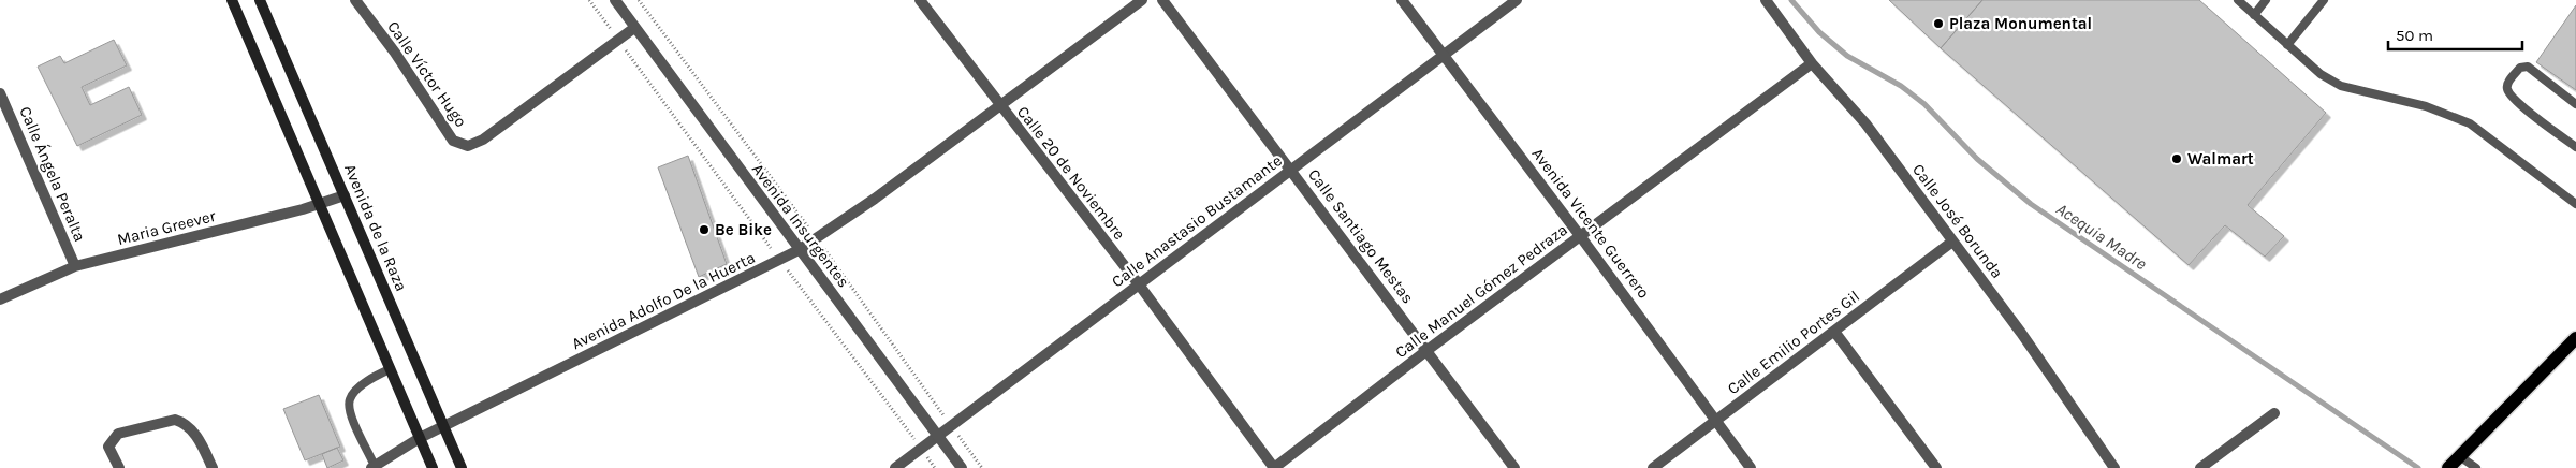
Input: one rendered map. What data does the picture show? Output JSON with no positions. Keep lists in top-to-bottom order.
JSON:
{
  "streets": {
    "main road": ["Avenida de la Raza"],
    "street": [
      "Calle Víctor Hugo",
      "Calle 20 de Noviembre",
      "Calle Ángela Peralta",
      "Calle Anastasio Bustamante",
      "Calle José Borunda",
      "Avenida Vicente Guerrero",
      "Avenida Insurgentes",
      "Maria Greever",
      "Calle Santiago Mestas",
      "Calle Manuel Gómez Pedraza",
      "Avenida Adolfo De la Huerta",
      "Calle Emilio Portes Gil"
    ]
  },
  "crossings": [
    ["Calle 20 de Noviembre", "Calle Anastasio Bustamante"],
    ["Calle 20 de Noviembre", "Calle Manuel Gómez Pedraza"],
    ["Calle 20 de Noviembre", "Avenida Adolfo De la Huerta"],
    ["Calle Ángela Peralta", "Maria Greever"],
    ["Calle Anastasio Bustamante", "Avenida Vicente Guerrero"],
    ["Calle Anastasio Bustamante", "Avenida Insurgentes"],
    ["Calle Anastasio Bustamante", "Calle Santiago Mestas"],
    ["Calle José Borunda", "Calle Manuel Gómez Pedraza"],
    ["Calle José Borunda", "Calle Emilio Portes Gil"],
    ["Avenida Vicente Guerrero", "Calle Manuel Gómez Pedraza"],
    ["Avenida Vicente Guerrero", "Calle Emilio Portes Gil"],
    ["Avenida Insurgentes", "Avenida Adolfo De la Huerta"],
    ["Maria Greever", "Avenida de la Raza"],
    ["Avenida de la Raza", "Avenida Adolfo De la Huerta"],
    ["Calle Santiago Mestas", "Calle Manuel Gómez Pedraza"]
  ],
  "water": ["Acequia Madre"],
  "places": ["Plaza Monumental", "Walmart", "Be Bike"],
  "scale_bar": "50 m"
}
